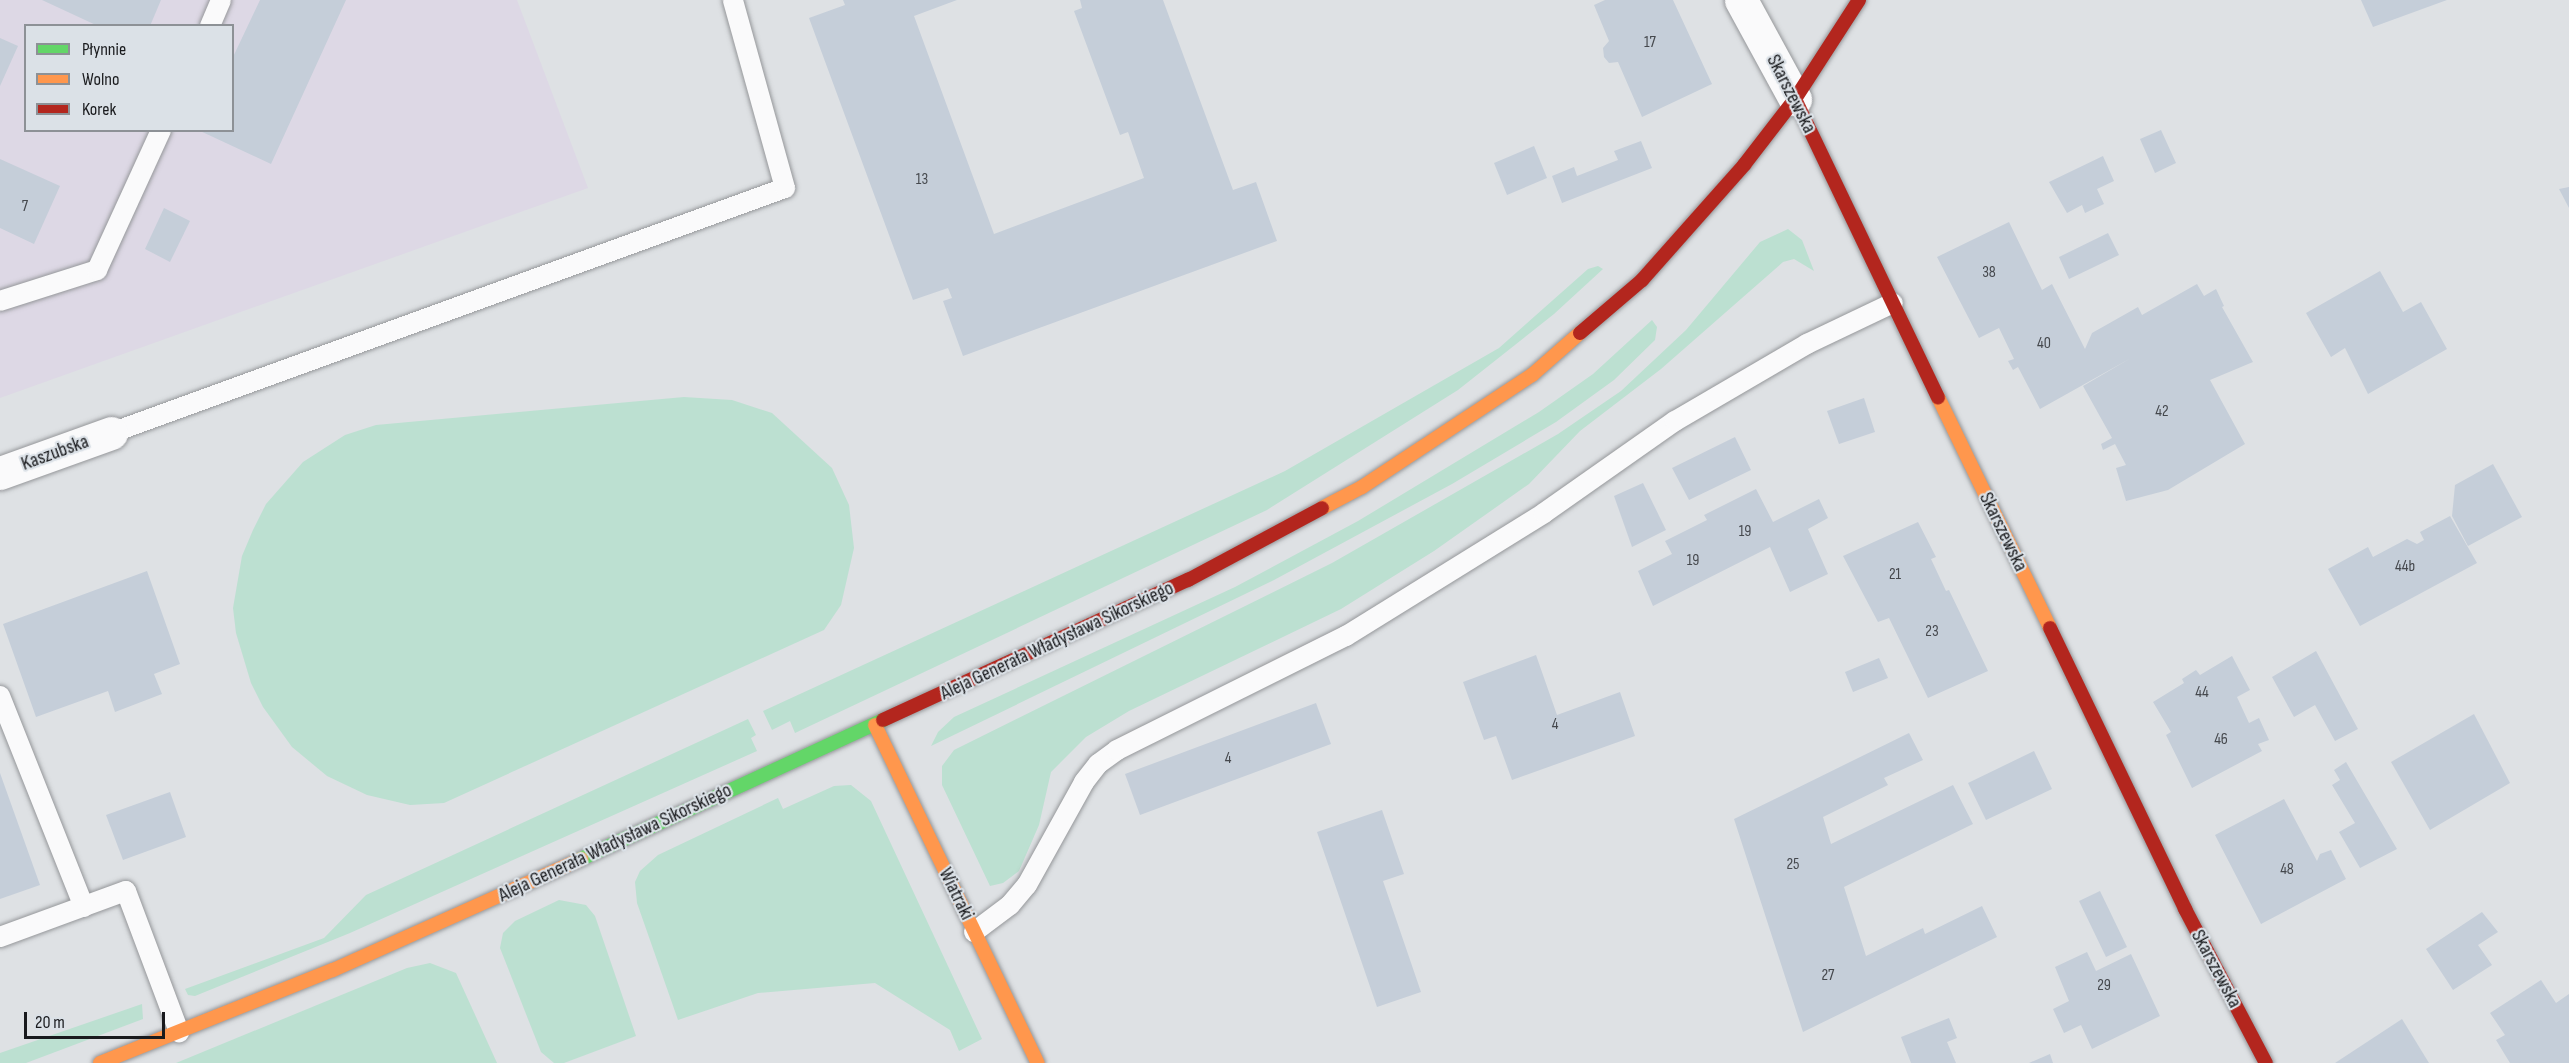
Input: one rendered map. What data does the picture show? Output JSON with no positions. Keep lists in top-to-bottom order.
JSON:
{
  "streets": {
    "main road": ["Skarszewska", "Aleja Generała Władysława Sikorskiego", "Wiatraki"],
    "street": ["Kaszubska"]
  },
  "crossings": [
    ["Skarszewska", "Aleja Generała Władysława Sikorskiego"],
    ["Aleja Generała Władysława Sikorskiego", "Wiatraki"]
  ],
  "house_numbers": [
    "17",
    "13",
    "7",
    "38",
    "40",
    "42",
    "19",
    "19",
    "44b",
    "21",
    "23",
    "44",
    "4",
    "46",
    "4",
    "25",
    "48",
    "27",
    "29"
  ],
  "legend": ["Płynnie", "Wolno", "Korek"],
  "scale_bar": "20 m"
}
